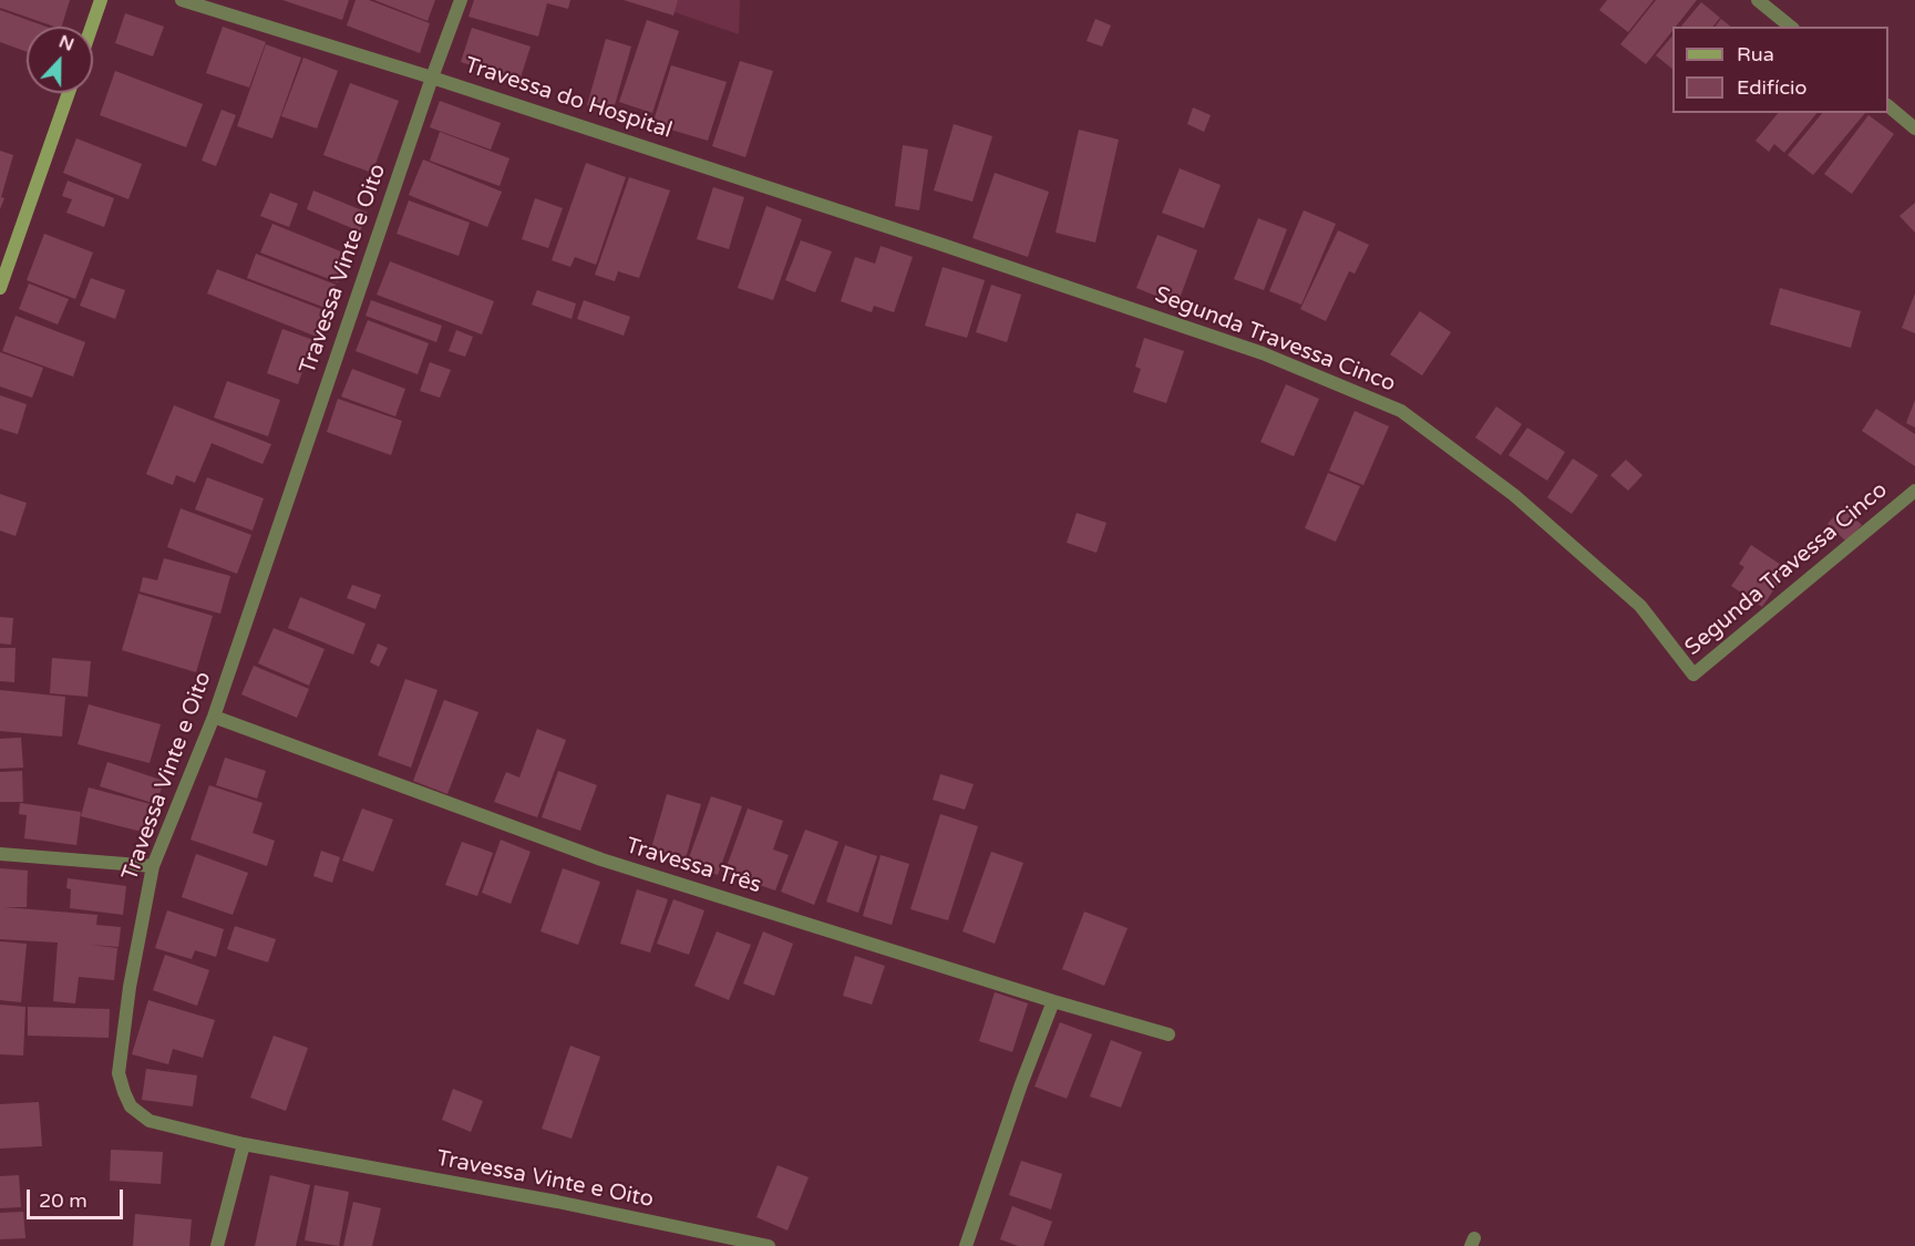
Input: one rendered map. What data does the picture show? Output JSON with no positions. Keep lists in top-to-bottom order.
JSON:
{
  "streets": {
    "street": [
      "Travessa do Hospital",
      "Travessa Vinte e Oito",
      "Segunda Travessa Cinco",
      "Travessa Três"
    ]
  },
  "crossings": [
    ["Travessa do Hospital", "Travessa Vinte e Oito"],
    ["Travessa do Hospital", "Segunda Travessa Cinco"],
    ["Travessa Vinte e Oito", "Travessa Três"]
  ],
  "legend": ["Rua", "Edifício"],
  "scale_bar": "20 m",
  "north": "top"
}
